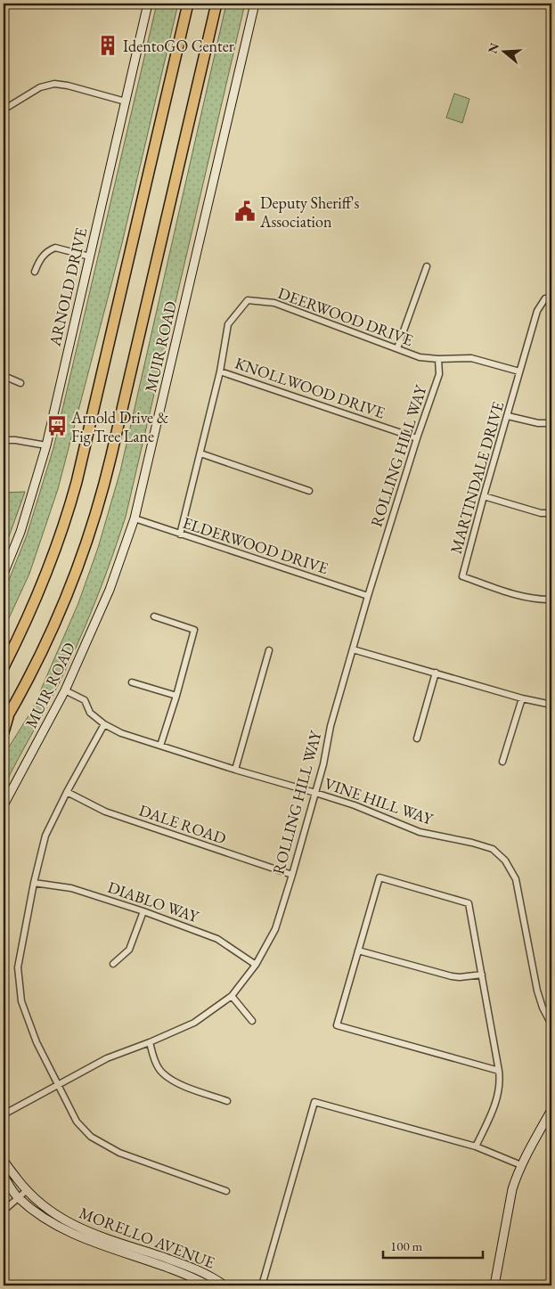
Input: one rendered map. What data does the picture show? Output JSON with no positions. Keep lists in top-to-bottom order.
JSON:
{
  "streets": {
    "street": [
      "ARNOLD DRIVE",
      "DEERWOOD DRIVE",
      "MUIR ROAD",
      "KNOLLWOOD DRIVE",
      "ROLLING HILL WAY",
      "MARTINDALE DRIVE",
      "ELDERWOOD DRIVE",
      "VINE HILL WAY",
      "DALE ROAD",
      "DIABLO WAY",
      "MORELLO AVENUE"
    ]
  },
  "crossings": [
    ["DEERWOOD DRIVE", "KNOLLWOOD DRIVE"],
    ["DEERWOOD DRIVE", "ROLLING HILL WAY"],
    ["DEERWOOD DRIVE", "MARTINDALE DRIVE"],
    ["DEERWOOD DRIVE", "ELDERWOOD DRIVE"],
    ["MUIR ROAD", "ELDERWOOD DRIVE"],
    ["MUIR ROAD", "VINE HILL WAY"],
    ["KNOLLWOOD DRIVE", "ROLLING HILL WAY"],
    ["ROLLING HILL WAY", "ELDERWOOD DRIVE"],
    ["ROLLING HILL WAY", "VINE HILL WAY"],
    ["ROLLING HILL WAY", "DALE ROAD"],
    ["ROLLING HILL WAY", "DIABLO WAY"]
  ],
  "places": {
    "building": ["IdentoGO Center"],
    "public building": ["Deputy Sheriff's Association"],
    "bus stop": ["Arnold Drive & Fig Tree Lane"]
  },
  "scale_bar": "100 m",
  "north": "left"
}
